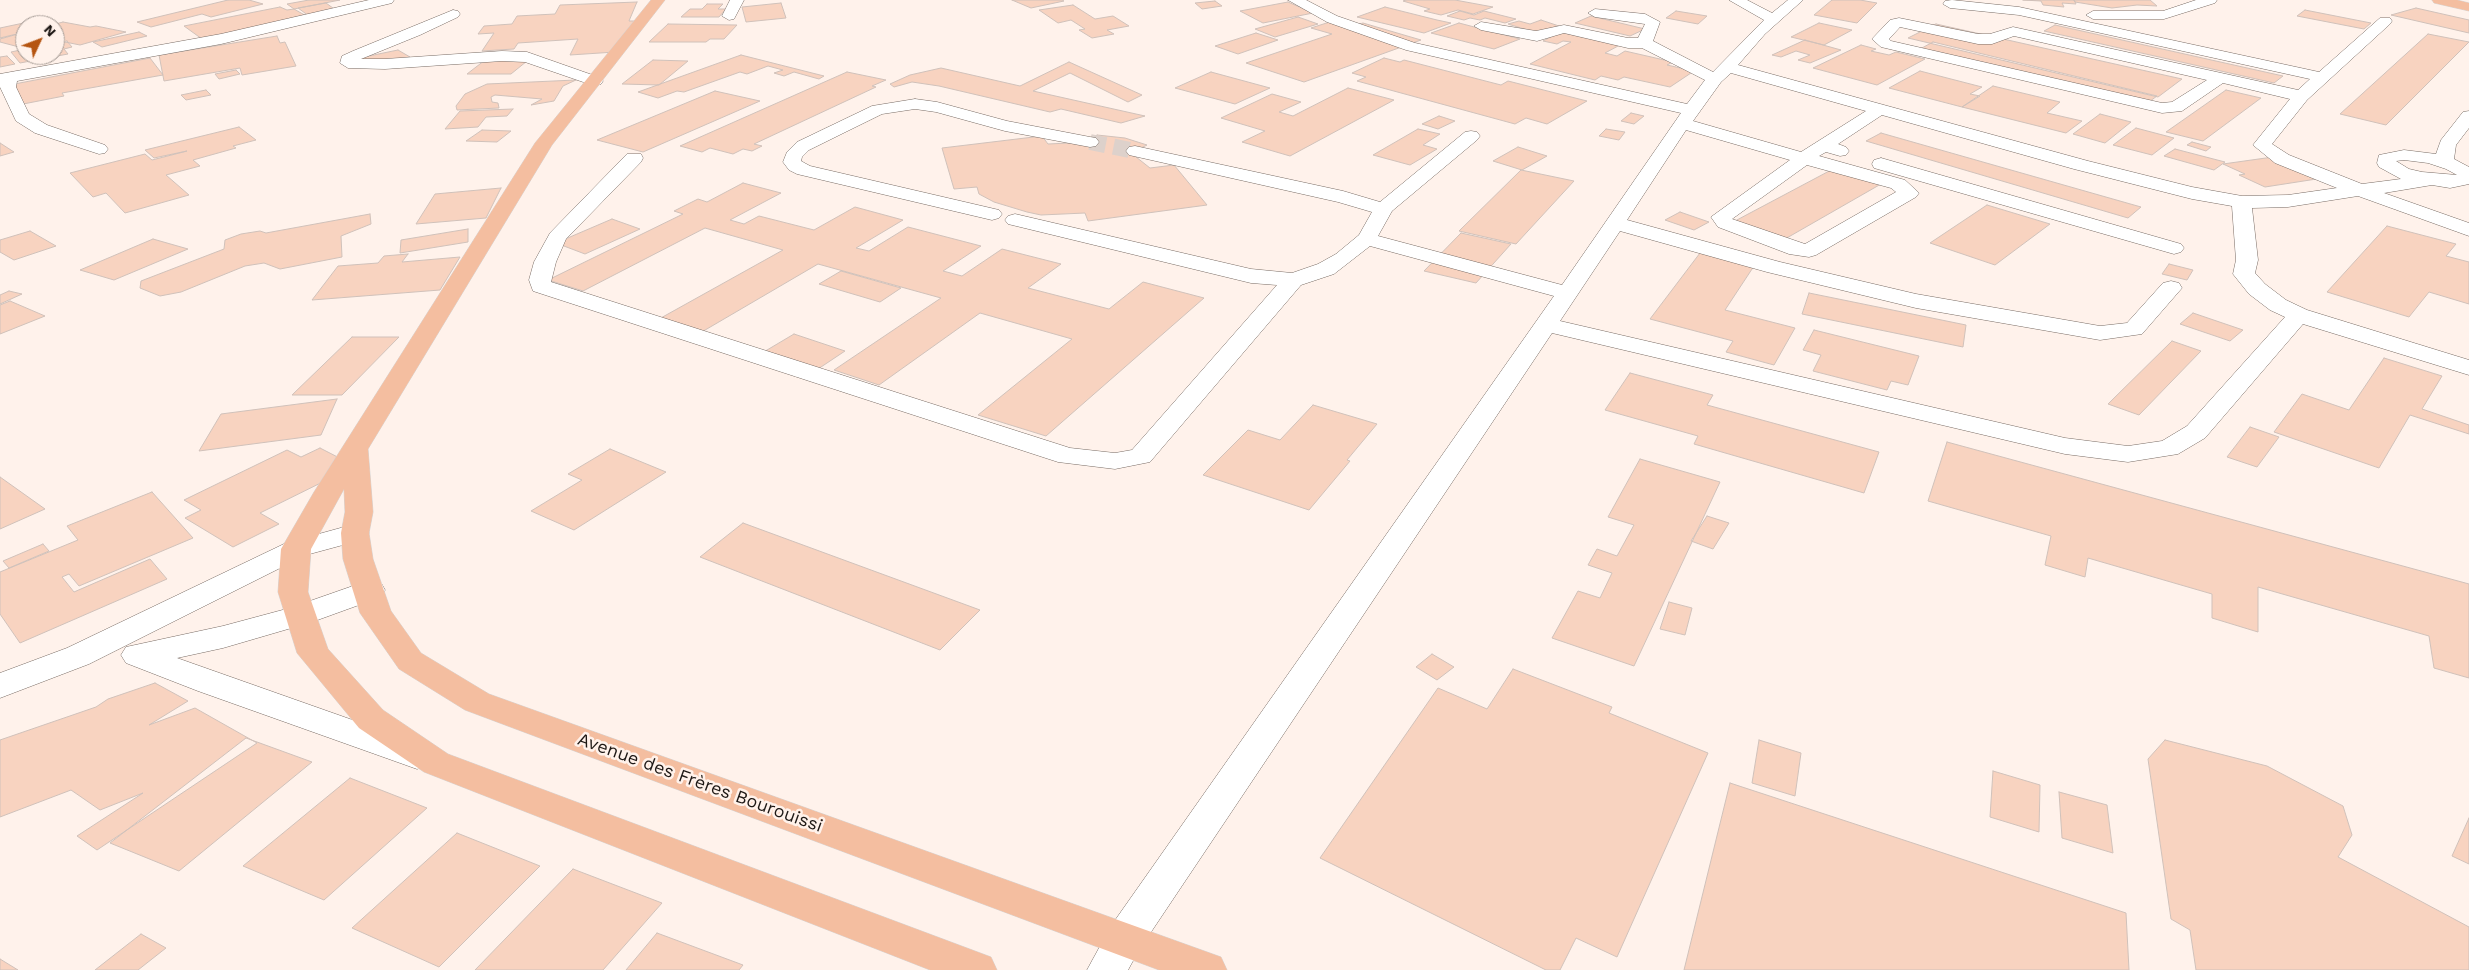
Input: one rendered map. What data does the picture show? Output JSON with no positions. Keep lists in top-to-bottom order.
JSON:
{
  "streets": {
    "main road": ["Avenue des Frères Bourouissi"]
  },
  "north": "top right"
}
